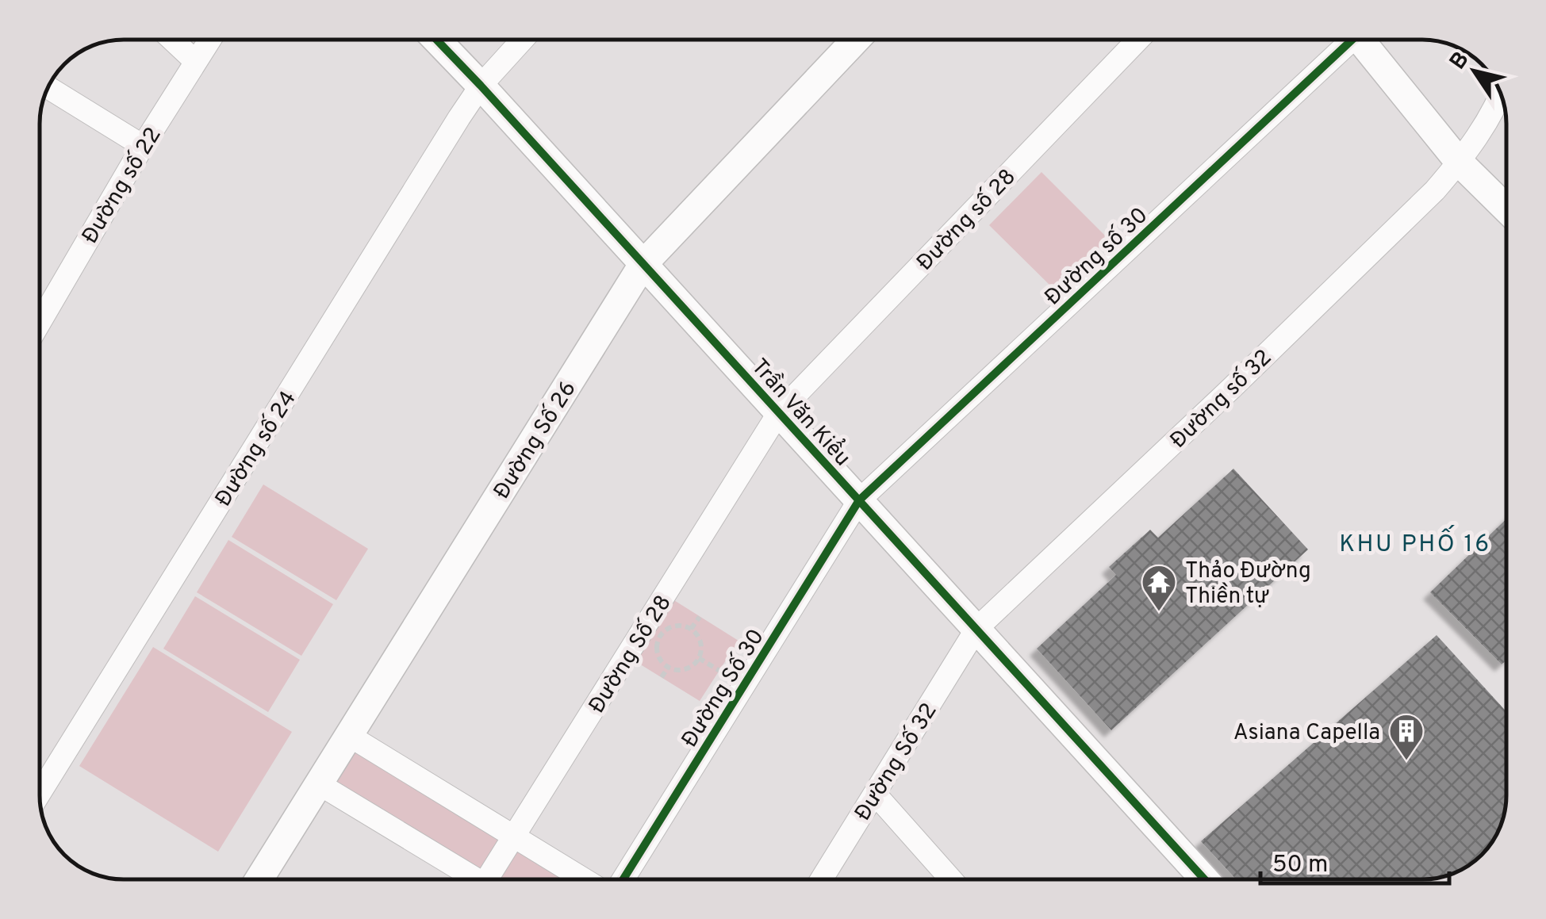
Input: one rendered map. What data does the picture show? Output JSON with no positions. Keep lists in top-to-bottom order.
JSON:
{
  "streets": {
    "street": [
      "Đường số 22",
      "Đường số 28",
      "Đường số 30",
      "Đường số 32",
      "Trần Văn Kiểu",
      "Đường Số 26",
      "Đường số 24",
      "Đường Số 28",
      "Đường Số 30",
      "Đường Số 32"
    ]
  },
  "crossings": [
    ["Đường số 28", "Trần Văn Kiểu"],
    ["Đường số 28", "Đường Số 28"],
    ["Đường số 30", "Trần Văn Kiểu"],
    ["Đường số 30", "Đường Số 30"],
    ["Đường số 32", "Trần Văn Kiểu"],
    ["Đường số 32", "Đường Số 32"],
    ["Trần Văn Kiểu", "Đường Số 26"],
    ["Trần Văn Kiểu", "Đường số 24"],
    ["Trần Văn Kiểu", "Đường Số 28"],
    ["Trần Văn Kiểu", "Đường Số 30"],
    ["Trần Văn Kiểu", "Đường Số 32"]
  ],
  "districts": ["KHU PHỐ 16"],
  "places": {
    "temple": ["Thảo Đường Thiền tự"],
    "building": ["Asiana Capella"]
  },
  "scale_bar": "50 m",
  "north": "top left"
}
